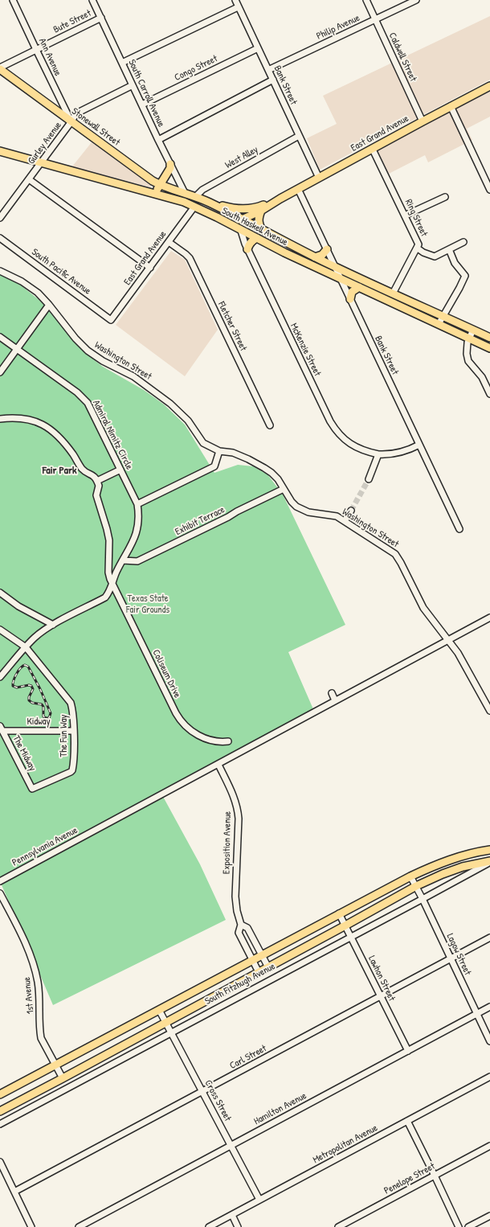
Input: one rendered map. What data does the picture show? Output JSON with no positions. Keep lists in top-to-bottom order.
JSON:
{
  "streets": {
    "main road": [
      "Stonewall Street",
      "East Grand Avenue",
      "South Haskell Avenue",
      "South Fitzhugh Avenue"
    ],
    "street": [
      "Bute Street",
      "Philip Avenue",
      "Ann Avenue",
      "Caldwell Street",
      "Congo Street",
      "Bank Street",
      "South Carroll Avenue",
      "Gurley Avenue",
      "West Alley",
      "Ring Street",
      "South Pacific Avenue",
      "Fletcher Street",
      "McKenzie Street",
      "Washington Street",
      "Admiral Nimitz Circle",
      "Exhibit Terrace",
      "Coliseum Drive",
      "Kidway",
      "The Fun Way",
      "The Midway",
      "Exposition Avenue",
      "Pennsylvania Avenue",
      "Lagow Street",
      "Lawhon Street",
      "1st Avenue",
      "Carl Street",
      "Cross Street",
      "Hamilton Avenue",
      "Metropolitan Avenue",
      "Penelope Street"
    ]
  },
  "crossings": [
    ["Bute Street", "Ann Avenue"],
    ["Bute Street", "South Carroll Avenue"],
    ["Bute Street", "Stonewall Street"],
    ["Philip Avenue", "Caldwell Street"],
    ["Philip Avenue", "Bank Street"],
    ["Ann Avenue", "Stonewall Street"],
    ["Ann Avenue", "Gurley Avenue"],
    ["Caldwell Street", "East Grand Avenue"],
    ["Congo Street", "Bank Street"],
    ["Congo Street", "South Carroll Avenue"],
    ["Bank Street", "East Grand Avenue"],
    ["Bank Street", "West Alley"],
    ["Bank Street", "South Haskell Avenue"],
    ["South Carroll Avenue", "Stonewall Street"],
    ["South Carroll Avenue", "Gurley Avenue"],
    ["South Carroll Avenue", "South Haskell Avenue"],
    ["Stonewall Street", "Gurley Avenue"],
    ["Stonewall Street", "South Haskell Avenue"],
    ["East Grand Avenue", "Ring Street"],
    ["East Grand Avenue", "South Haskell Avenue"],
    ["East Grand Avenue", "South Pacific Avenue"],
    ["East Grand Avenue", "Fletcher Street"],
    ["Gurley Avenue", "South Haskell Avenue"],
    ["West Alley", "South Haskell Avenue"],
    ["Ring Street", "South Haskell Avenue"],
    ["South Haskell Avenue", "McKenzie Street"],
    ["Washington Street", "Exhibit Terrace"],
    ["Washington Street", "Pennsylvania Avenue"],
    ["Kidway", "The Fun Way"],
    ["Kidway", "The Midway"],
    ["The Fun Way", "The Midway"],
    ["Exposition Avenue", "Pennsylvania Avenue"],
    ["Exposition Avenue", "South Fitzhugh Avenue"],
    ["Lagow Street", "South Fitzhugh Avenue"],
    ["Lagow Street", "Carl Street"],
    ["Lagow Street", "Hamilton Avenue"],
    ["Lawhon Street", "South Fitzhugh Avenue"],
    ["Lawhon Street", "Carl Street"],
    ["Lawhon Street", "Hamilton Avenue"],
    ["South Fitzhugh Avenue", "1st Avenue"],
    ["South Fitzhugh Avenue", "Cross Street"],
    ["Carl Street", "Cross Street"],
    ["Cross Street", "Hamilton Avenue"],
    ["Cross Street", "Metropolitan Avenue"]
  ],
  "districts": ["Fair Park"],
  "parks": ["Texas State Fair Grounds"]
}
